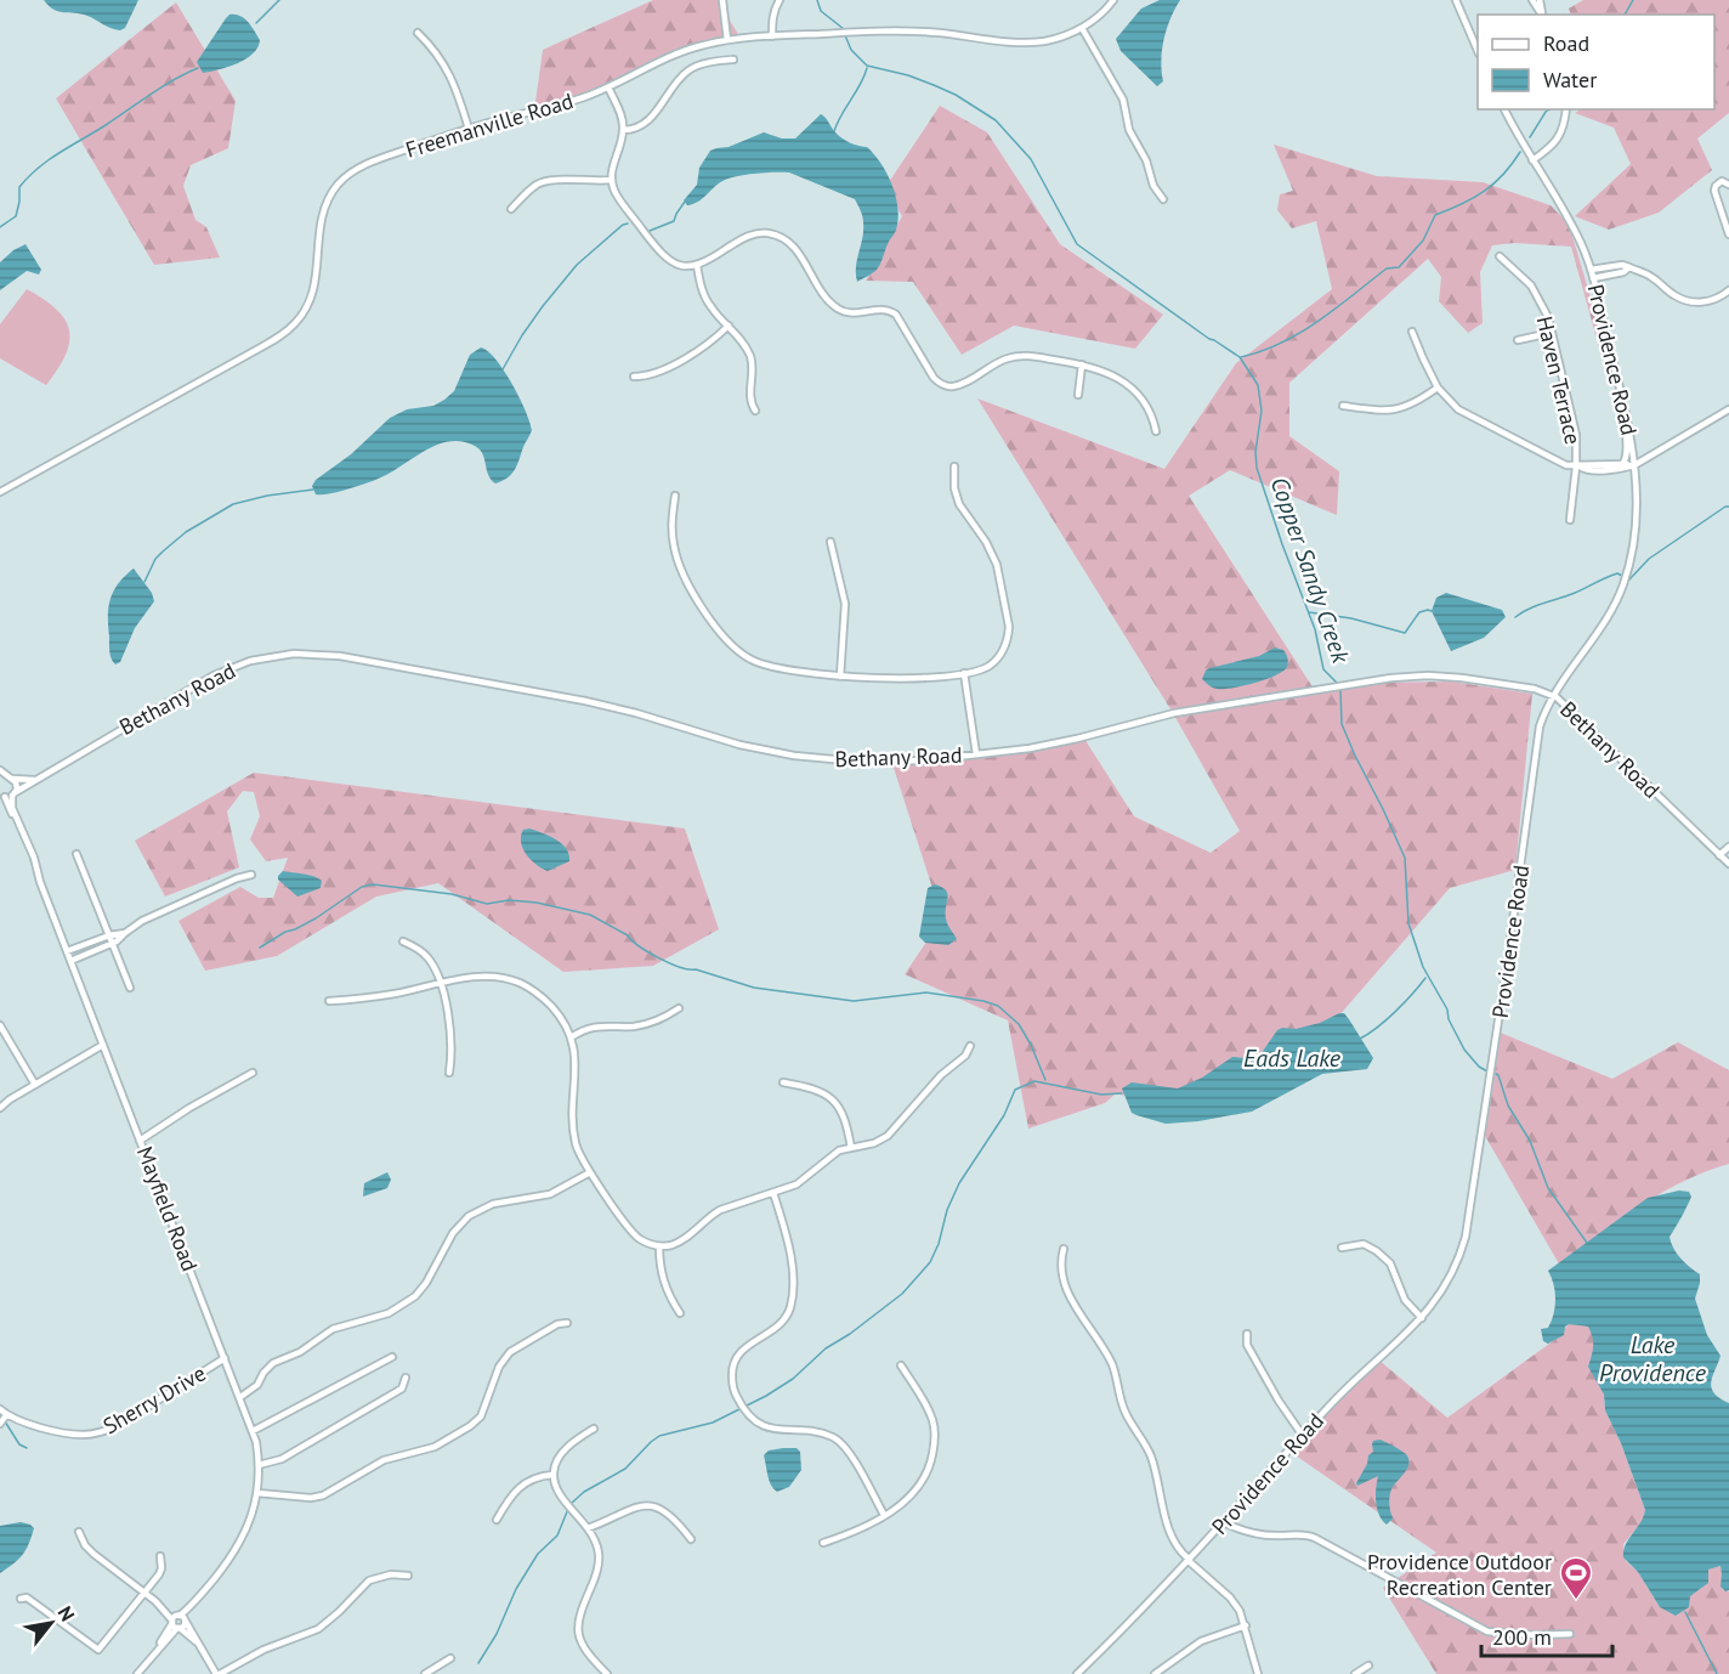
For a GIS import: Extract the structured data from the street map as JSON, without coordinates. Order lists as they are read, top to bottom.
{
  "streets": {
    "street": [
      "Freemanville Road",
      "Providence Road",
      "Haven Terrace",
      "Bethany Road",
      "Mayfield Road",
      "Sherry Drive"
    ]
  },
  "crossings": [
    ["Providence Road", "Bethany Road"],
    ["Bethany Road", "Mayfield Road"],
    ["Mayfield Road", "Sherry Drive"]
  ],
  "water": ["Copper Sandy Creek", "Eads Lake", "Lake Providence"],
  "places": {
    "sports": ["Providence Outdoor Recreation Center"]
  },
  "legend": ["Road", "Water"],
  "scale_bar": "200 m",
  "north": "top right"
}
